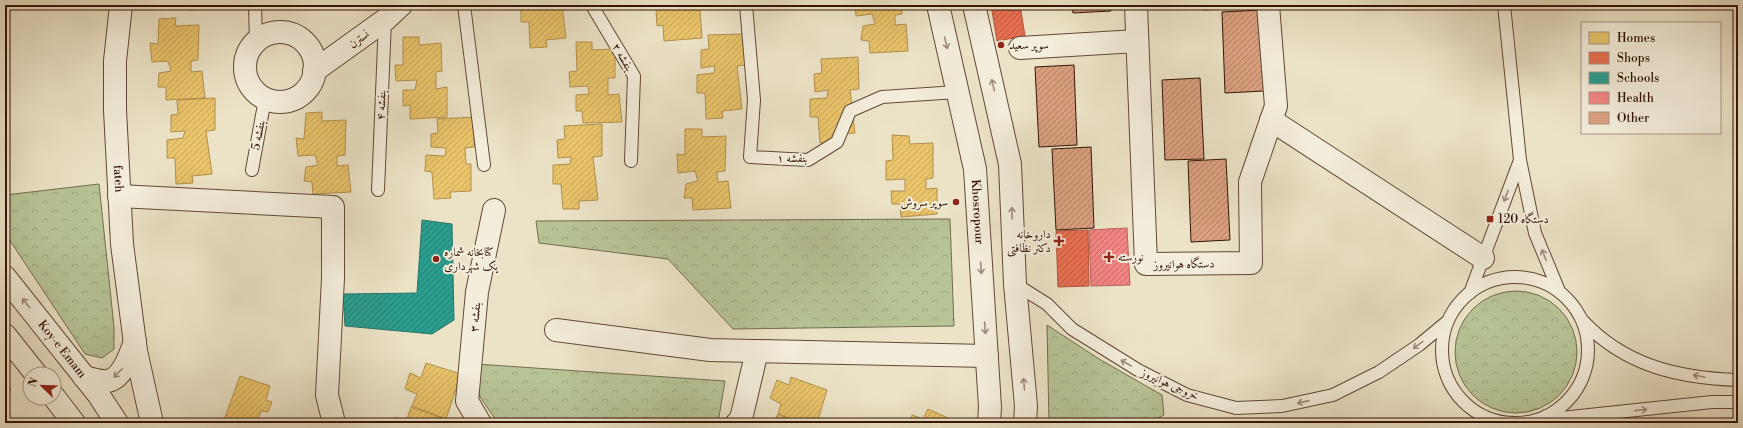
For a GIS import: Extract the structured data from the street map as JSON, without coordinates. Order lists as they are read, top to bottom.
{
  "streets": {
    "street": [
      "نسترن",
      "fateh",
      "Khosropour",
      "دستگاه هوانیروز",
      "بنفشه ۳",
      "Koy-e Emam"
    ],
    "lane": [
      "بنفشه ۲",
      "بنفشه ۴",
      "بنفشه 5",
      "بنفشه ۱",
      "خروجی هوانیروز"
    ]
  },
  "crossings": [
    ["نسترن", "بنفشه ۴"],
    ["نسترن", "بنفشه 5"],
    ["بنفشه ۱", "Khosropour"]
  ],
  "one_way": ["خروجی هوانیروز"],
  "places": {
    "other": ["سوپر سعید", "سوپر سروش", "کتابخانه شماره یک شهرداری"],
    "transit": ["120 دستگاه"],
    "health": ["داروخانه دکتر نظافتی", "نورسته"]
  },
  "legend": [
    "Homes",
    "Shops",
    "Schools",
    "Health",
    "Other"
  ],
  "north": "top left"
}
